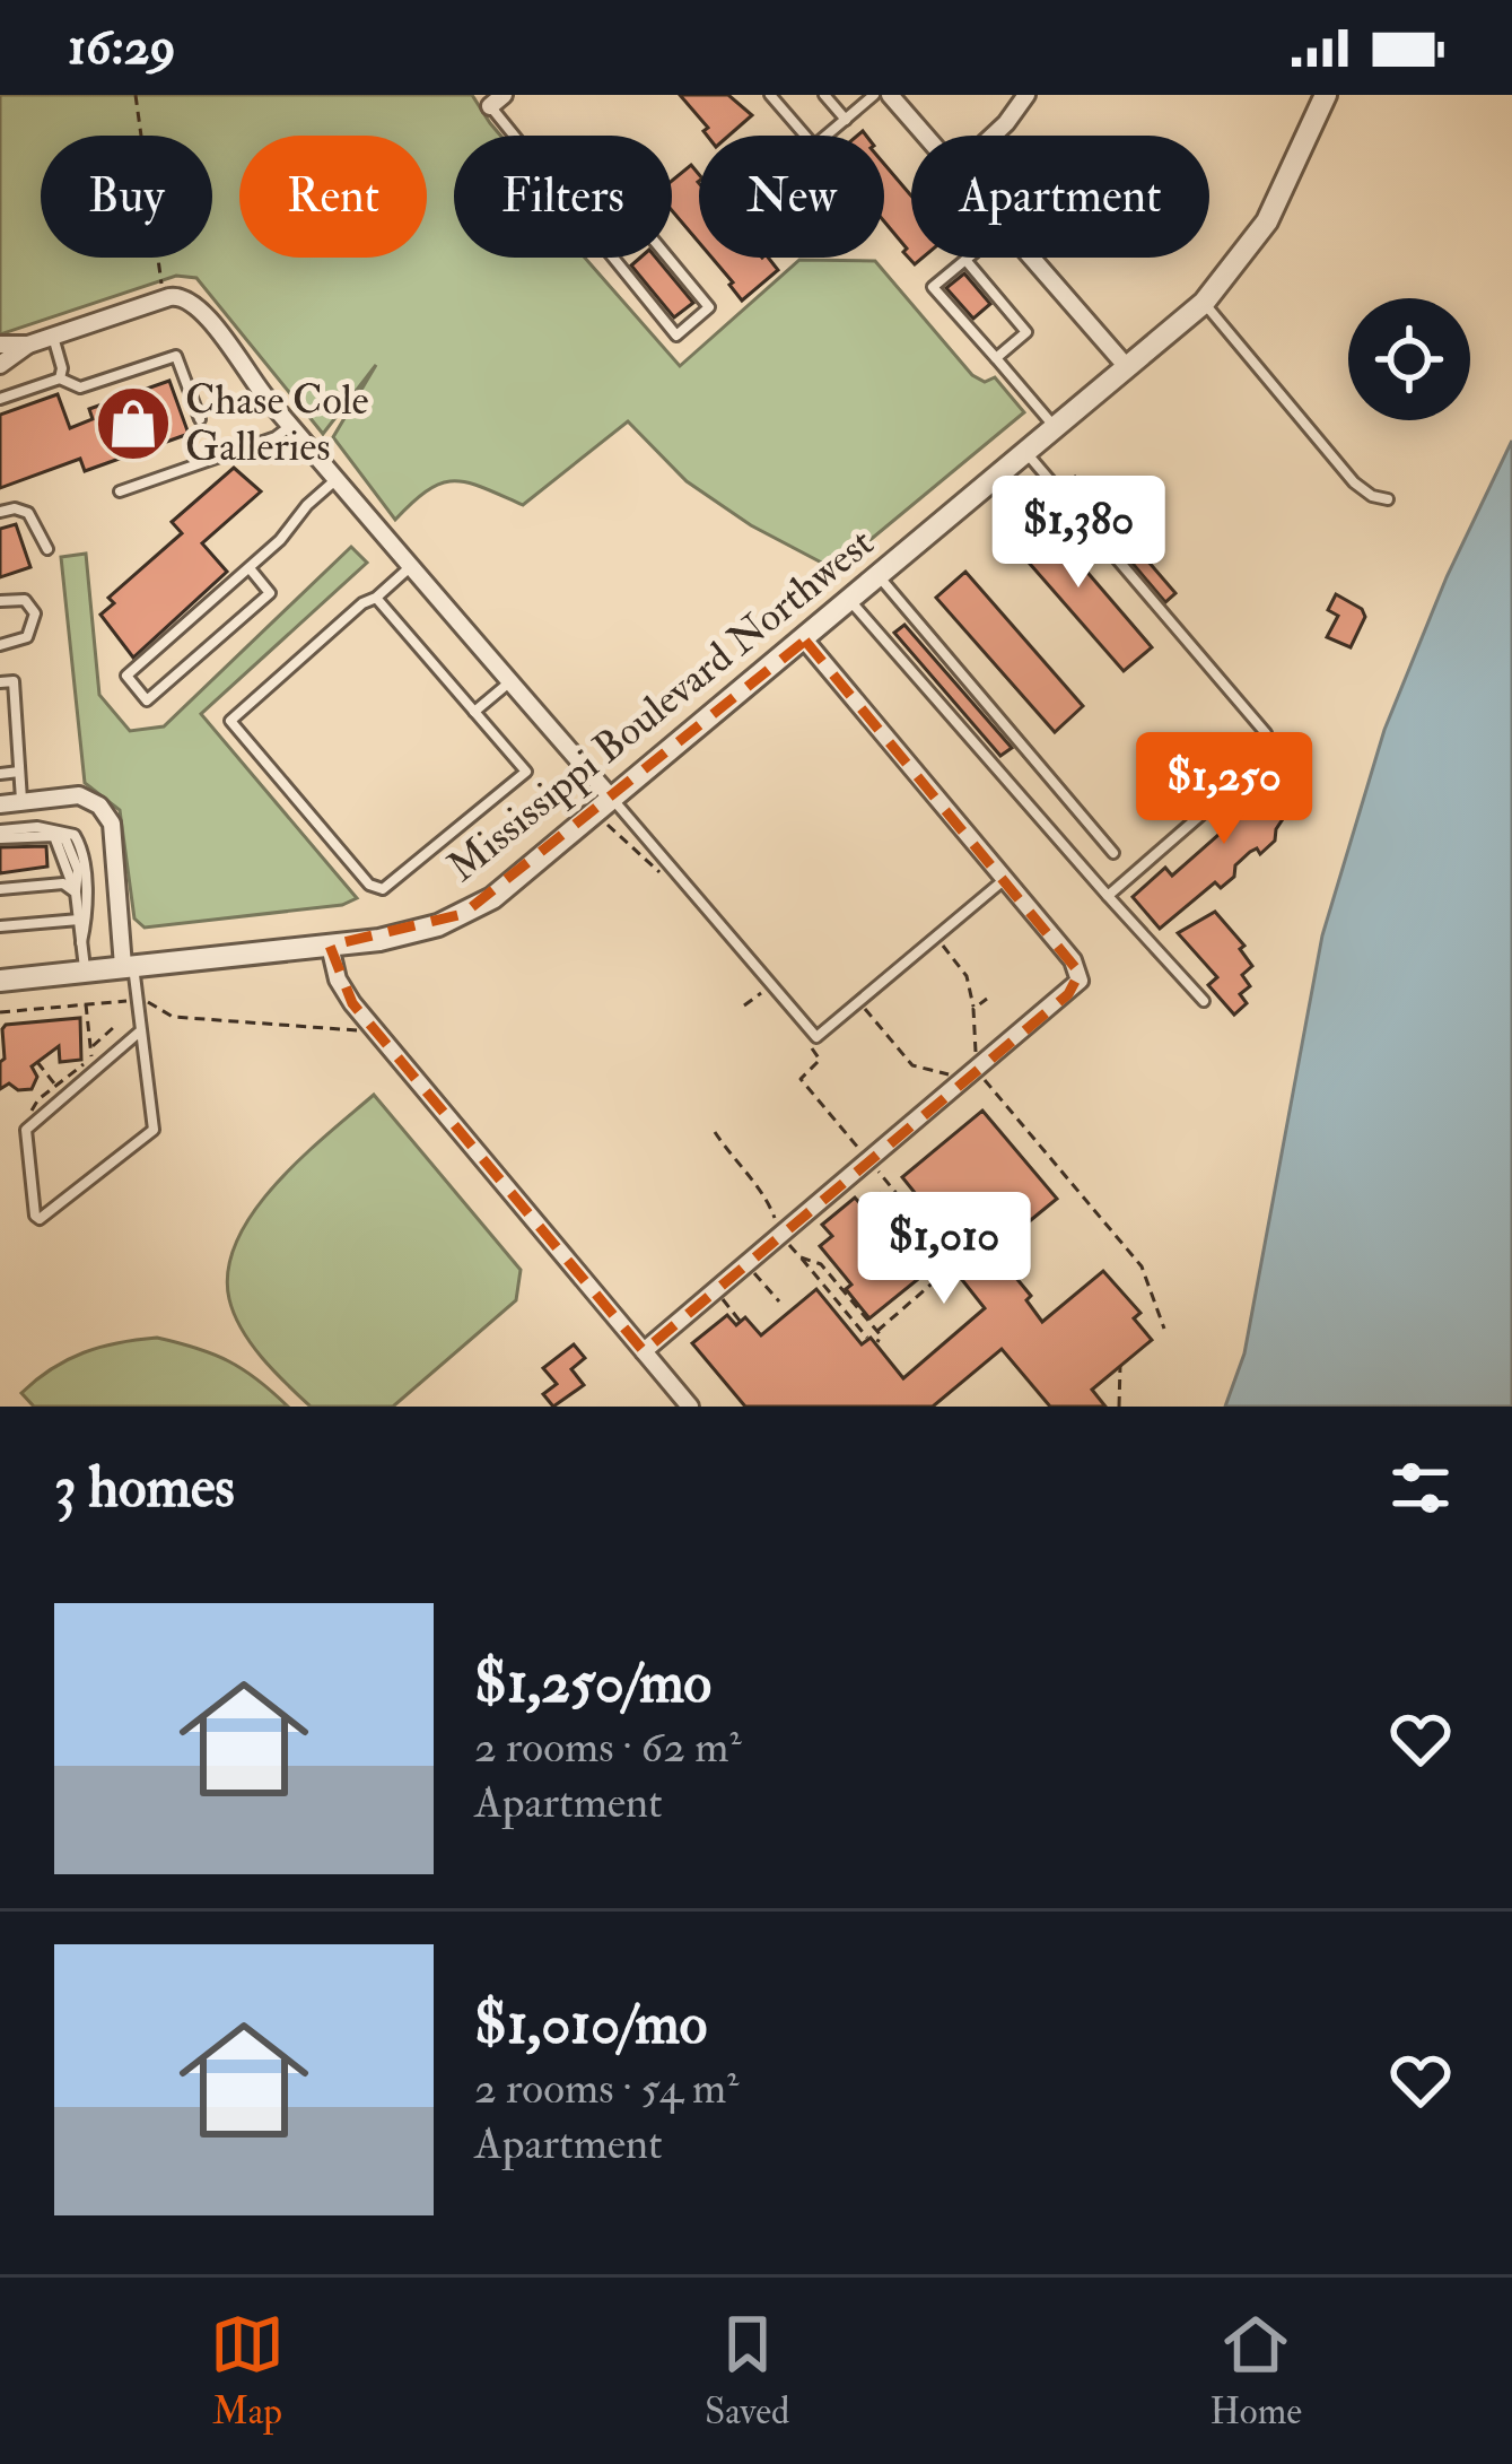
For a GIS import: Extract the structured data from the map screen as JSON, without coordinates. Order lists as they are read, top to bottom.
{
  "streets": {
    "street": ["Mississippi Boulevard Northwest"]
  },
  "places": {
    "shop": ["Chase Cole Galleries"]
  },
  "page": {
    "status": "16:29",
    "chip": [
      "Buy",
      "Rent",
      "Filters",
      "New",
      "Apartment"
    ],
    "price": ["$1,380", "$1,250", "$1,010"],
    "heading": "3 homes",
    "list": [
      {
        "name": "$1,250/mo",
        "note": "2 rooms · 62 m² · Apartment"
      },
      {
        "name": "$1,010/mo",
        "note": "2 rooms · 54 m² · Apartment"
      }
    ],
    "tabs": ["Map", "Saved", "Home"]
  }
}
